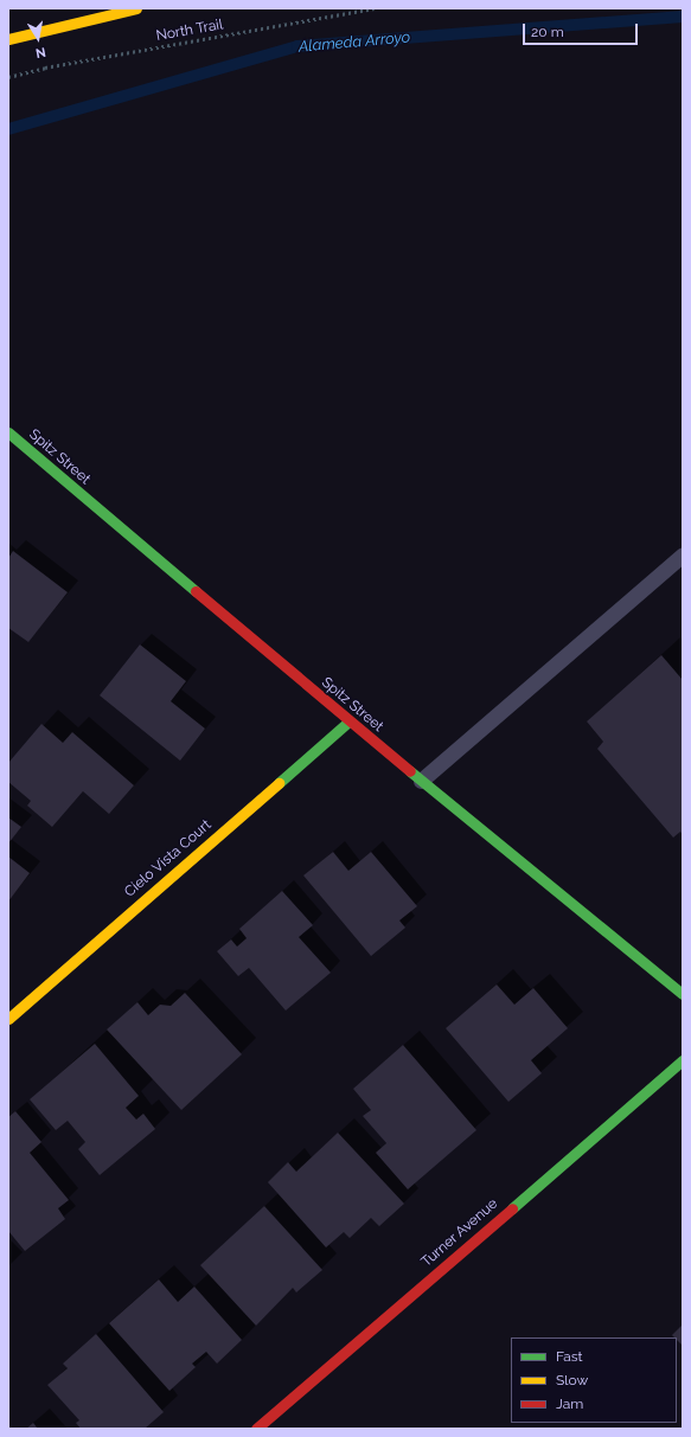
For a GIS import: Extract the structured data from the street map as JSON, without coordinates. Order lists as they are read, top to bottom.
{
  "streets": {
    "street": ["Spitz Street", "Cielo Vista Court", "Turner Avenue"],
    "path": ["North Trail"]
  },
  "crossings": [
    ["Spitz Street", "Cielo Vista Court"]
  ],
  "water": ["Alameda Arroyo"],
  "legend": ["Fast", "Slow", "Jam"],
  "scale_bar": "20 m",
  "north": "bottom"
}
